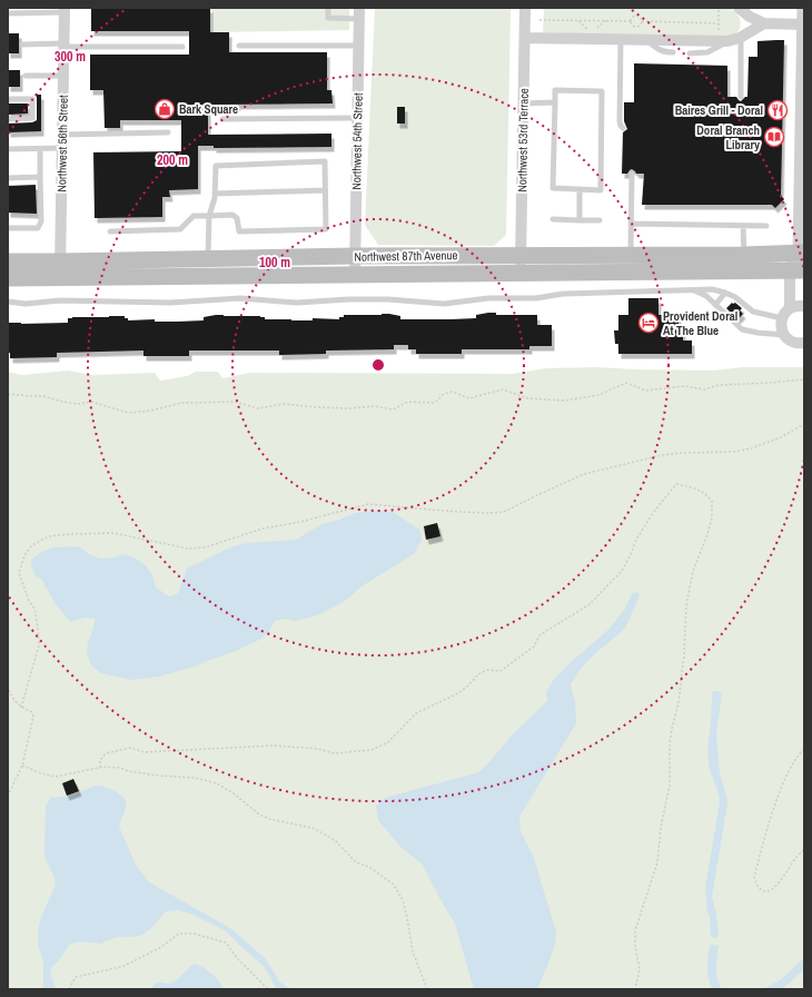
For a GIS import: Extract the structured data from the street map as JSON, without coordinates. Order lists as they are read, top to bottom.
{
  "streets": {
    "main road": ["Northwest 87th Avenue"],
    "street": ["Northwest 53rd Terrace", "Northwest 54th Street", "Northwest 56th Street"]
  },
  "crossings": [
    ["Northwest 53rd Terrace", "Northwest 87th Avenue"],
    ["Northwest 54th Street", "Northwest 87th Avenue"],
    ["Northwest 56th Street", "Northwest 87th Avenue"]
  ],
  "places": {
    "shop": ["Bark Square"],
    "restaurant": ["Baires Grill - Doral"],
    "library": ["Doral Branch Library"],
    "hotel": ["Provident Doral At The Blue"]
  },
  "rings": ["300 m", "200 m", "100 m"]
}
